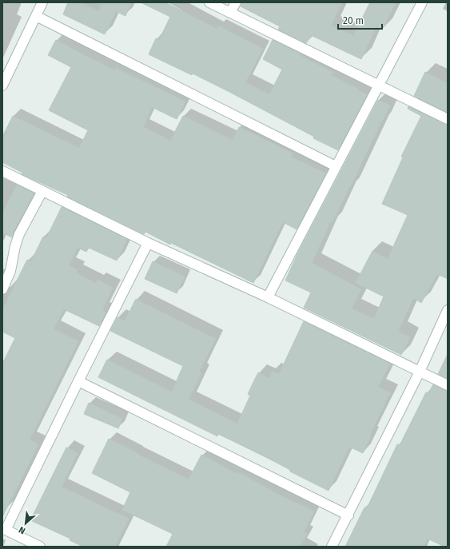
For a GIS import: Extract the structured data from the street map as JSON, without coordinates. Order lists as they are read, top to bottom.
{
  "scale_bar": "20 m",
  "north": "bottom left"
}
